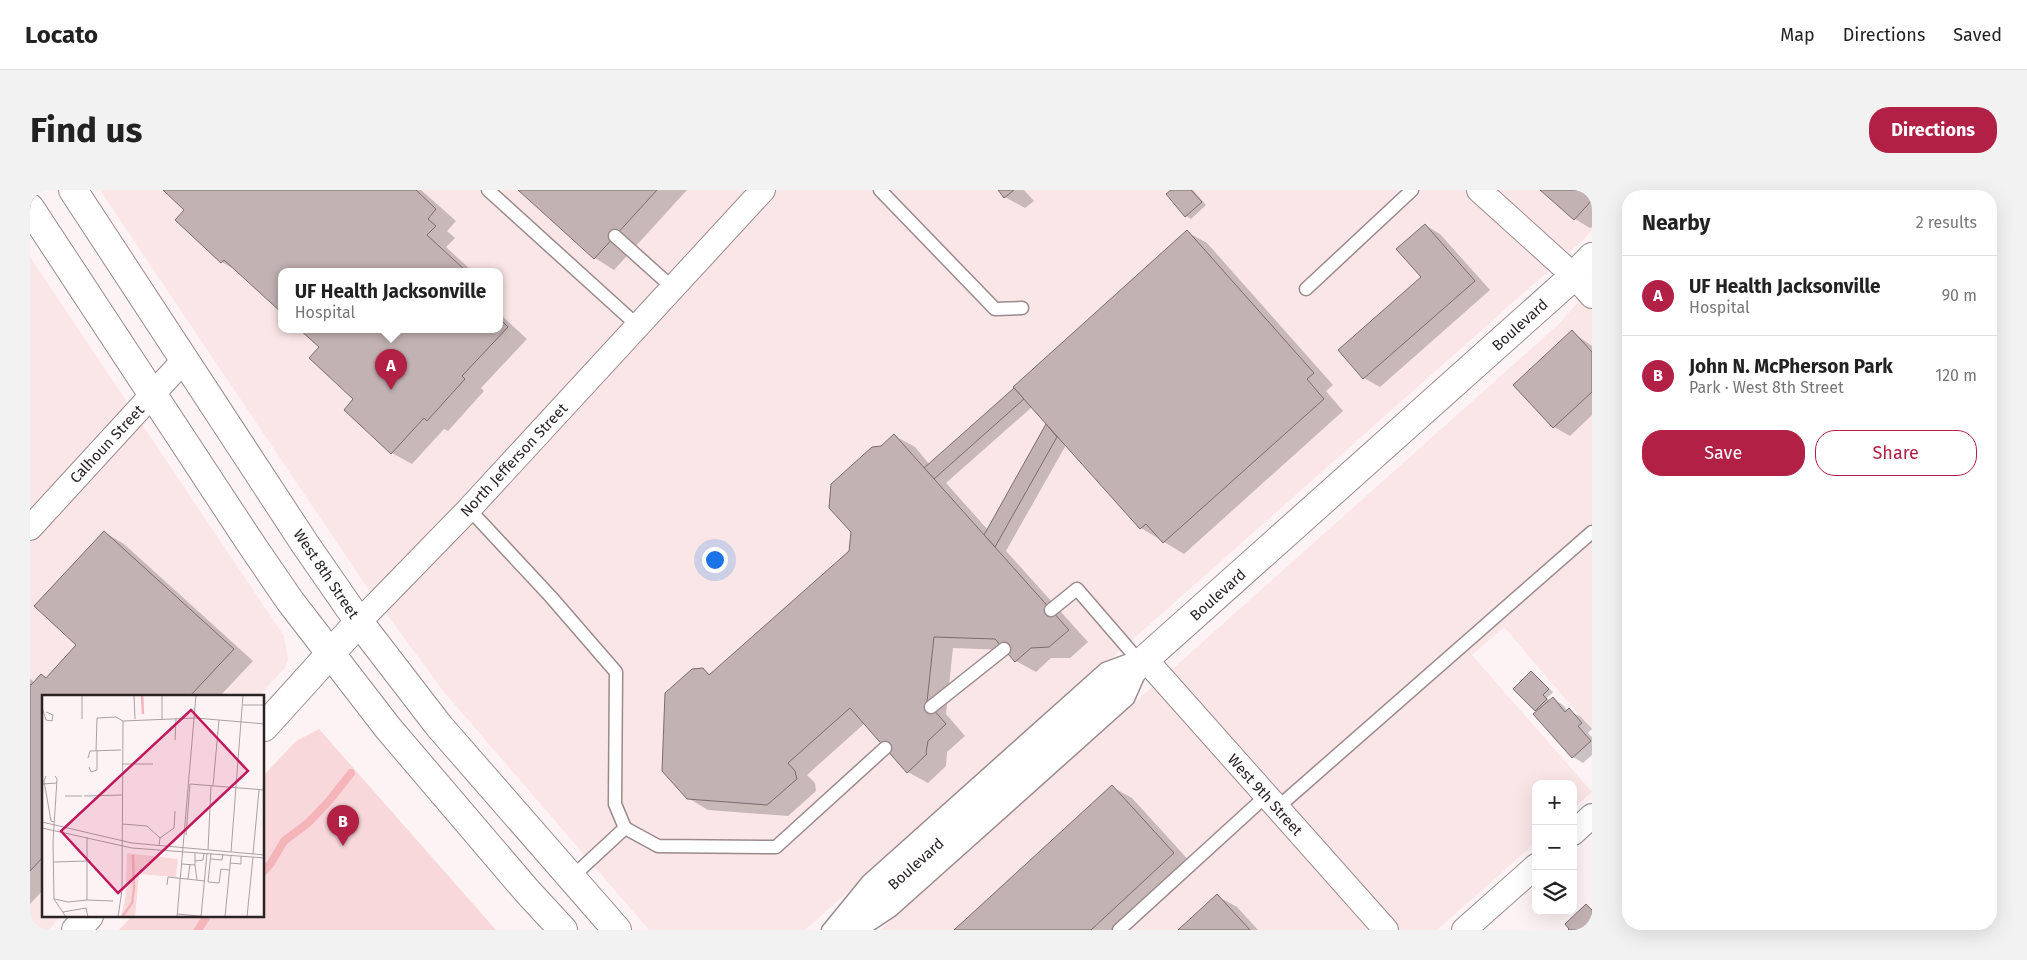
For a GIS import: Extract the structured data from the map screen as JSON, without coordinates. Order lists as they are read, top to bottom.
{
  "streets": {
    "street": [
      "Boulevard",
      "Calhoun Street",
      "North Jefferson Street",
      "West 8th Street",
      "West 9th Street"
    ]
  },
  "crossings": [
    ["Boulevard", "West 9th Street"],
    ["Calhoun Street", "West 8th Street"],
    ["North Jefferson Street", "West 8th Street"]
  ],
  "page": {
    "header": "Locato",
    "nav": ["Map", "Directions", "Saved"],
    "buttons": [
      "Directions",
      ["Save", "Share"]
    ],
    "title": "Find us",
    "heading": ["Nearby", "2 results"],
    "list": [
      {
        "mark": "A",
        "name": "UF Health Jacksonville",
        "note": "Hospital",
        "value": "90 m"
      },
      {
        "mark": "B",
        "name": "John N. McPherson Park",
        "note": "Park · West 8th Street",
        "value": "120 m"
      }
    ],
    "popup": ["UF Health Jacksonville", "Hospital"],
    "pins": ["A", "B"],
    "map_buttons": ["+", "−"]
  }
}
